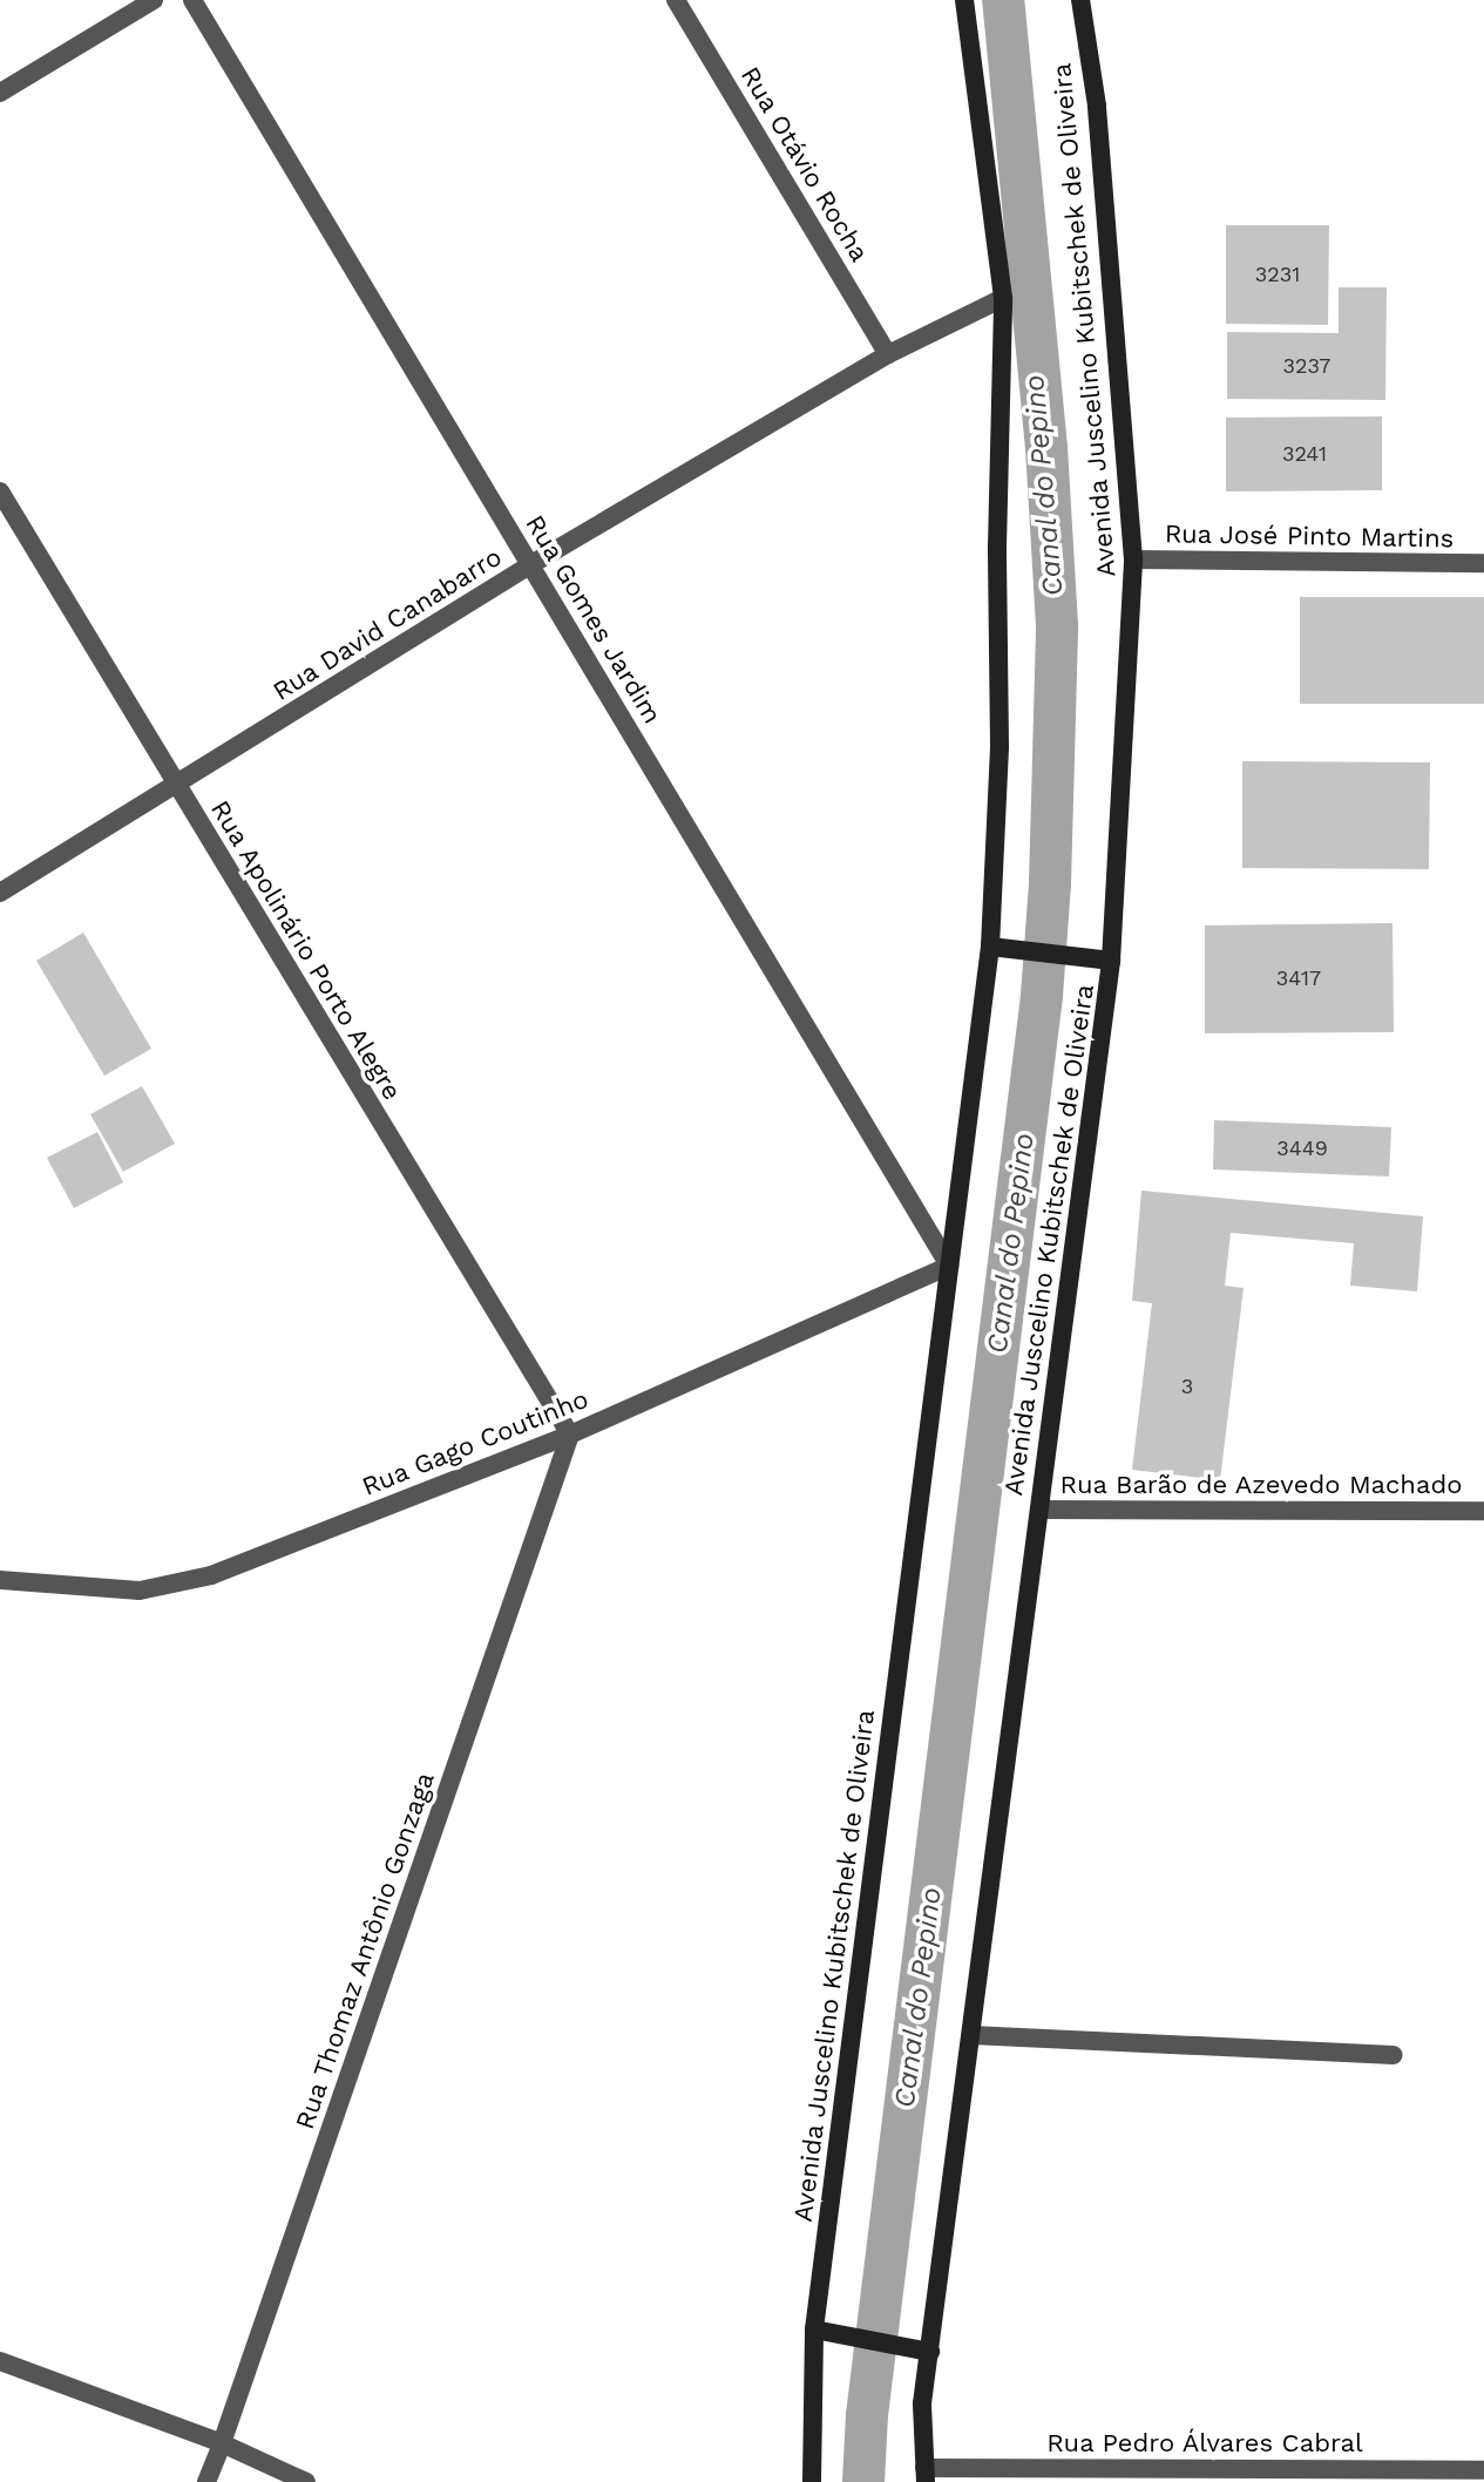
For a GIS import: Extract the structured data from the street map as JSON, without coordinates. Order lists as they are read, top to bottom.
{
  "streets": {
    "main road": ["Avenida Juscelino Kubitschek de Oliveira"],
    "street": [
      "Rua Otávio Rocha",
      "Rua José Pinto Martins",
      "Rua Gomes Jardim",
      "Rua David Canabarro",
      "Rua Apolinário Porto Alegre",
      "Rua Gago Coutinho",
      "Rua Barão de Azevedo Machado",
      "Rua Thomaz Antônio Gonzaga",
      "Rua Pedro Álvares Cabral"
    ]
  },
  "crossings": [
    ["Rua Otávio Rocha", "Rua David Canabarro"],
    ["Avenida Juscelino Kubitschek de Oliveira", "Rua José Pinto Martins"],
    ["Avenida Juscelino Kubitschek de Oliveira", "Rua Gomes Jardim"],
    ["Avenida Juscelino Kubitschek de Oliveira", "Rua David Canabarro"],
    ["Avenida Juscelino Kubitschek de Oliveira", "Rua Gago Coutinho"],
    ["Avenida Juscelino Kubitschek de Oliveira", "Rua Barão de Azevedo Machado"],
    ["Avenida Juscelino Kubitschek de Oliveira", "Rua Pedro Álvares Cabral"],
    ["Rua Gomes Jardim", "Rua David Canabarro"],
    ["Rua Gomes Jardim", "Rua Gago Coutinho"],
    ["Rua David Canabarro", "Rua Apolinário Porto Alegre"],
    ["Rua Apolinário Porto Alegre", "Rua Gago Coutinho"],
    ["Rua Apolinário Porto Alegre", "Rua Thomaz Antônio Gonzaga"],
    ["Rua Gago Coutinho", "Rua Thomaz Antônio Gonzaga"]
  ],
  "water": ["Canal do Pepino"],
  "house_numbers": [
    "3231",
    "3237",
    "3241",
    "3417",
    "3449",
    "3"
  ]
}
